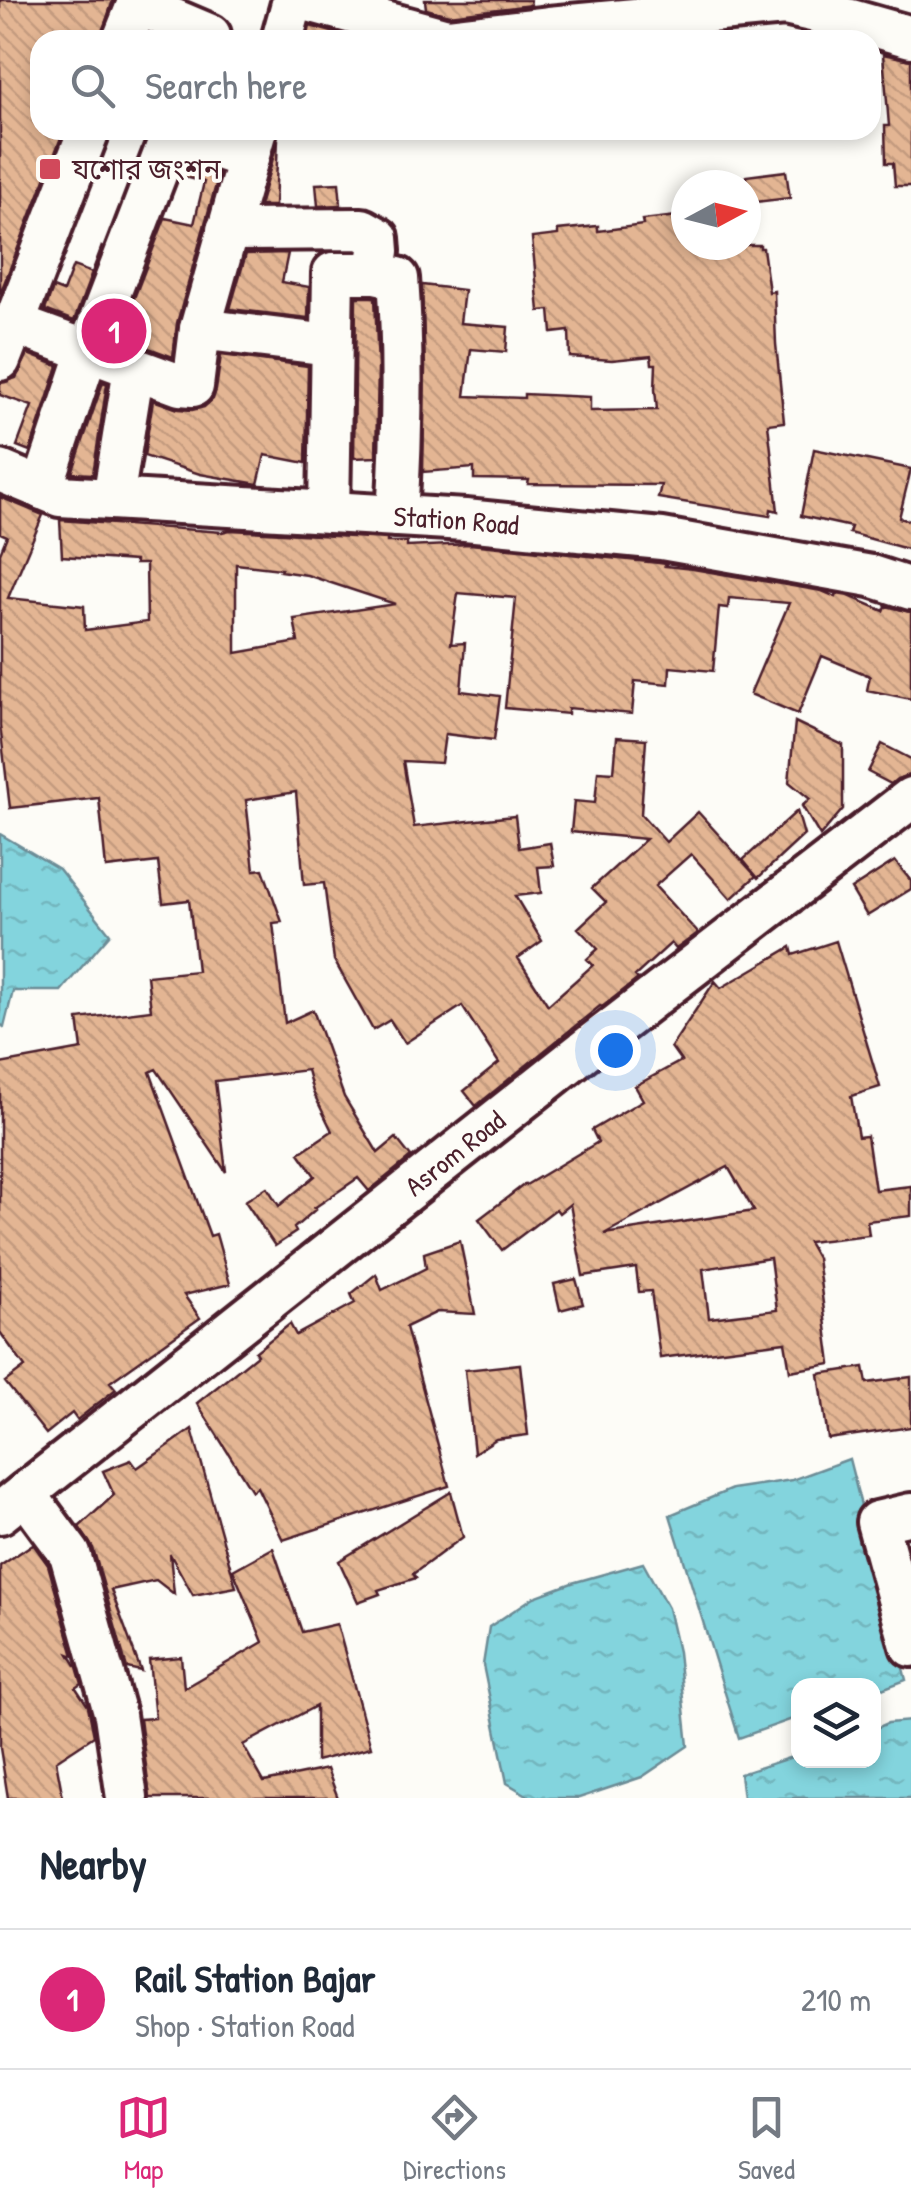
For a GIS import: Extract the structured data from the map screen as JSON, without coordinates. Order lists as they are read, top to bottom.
{
  "streets": {
    "street": ["Station Road", "Asrom Road"]
  },
  "places": {
    "transit": ["যশোর জংশন"]
  },
  "north": "right",
  "page": {
    "search": "Search here",
    "pins": "1",
    "heading": "Nearby",
    "list": [
      {
        "mark": "1",
        "name": "Rail Station Bajar",
        "note": "Shop · Station Road",
        "value": "210 m"
      }
    ],
    "nav": ["Map", "Directions", "Saved"]
  }
}
